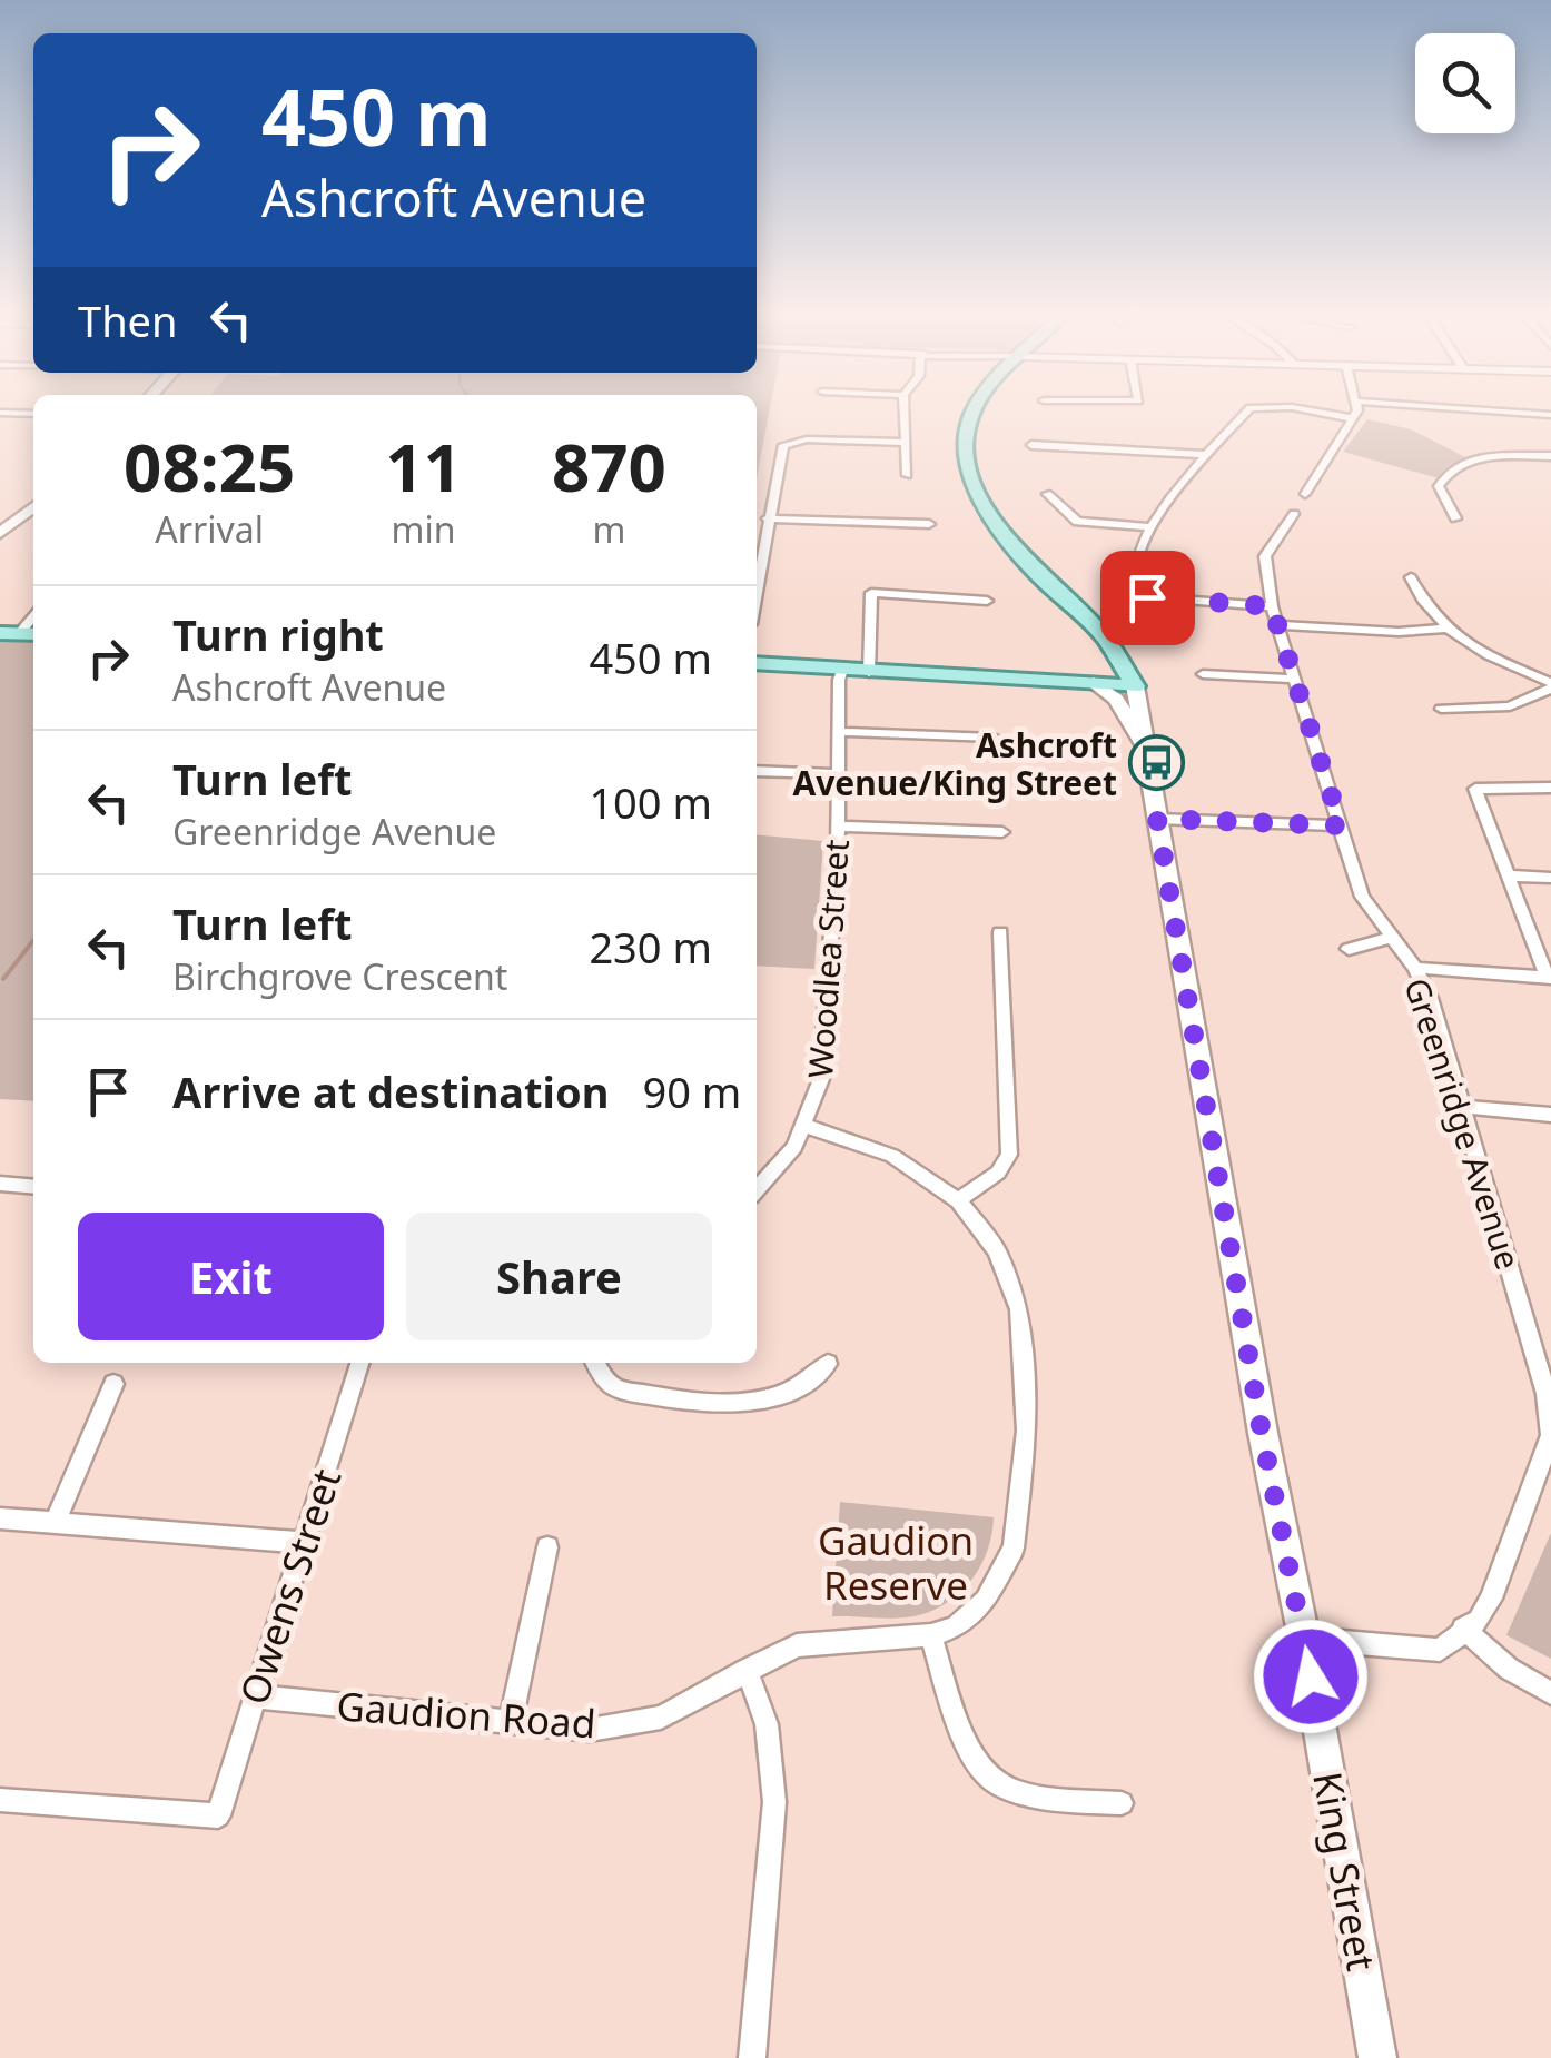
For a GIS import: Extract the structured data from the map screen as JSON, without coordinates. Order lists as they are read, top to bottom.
{
  "streets": {
    "main road": ["King Street"],
    "street": [
      "Woodlea Street",
      "Greenridge Avenue",
      "Owens Street",
      "Gaudion Road"
    ]
  },
  "crossings": [
    ["Woodlea Street", "Gaudion Road"],
    ["Greenridge Avenue", "King Street"],
    ["Owens Street", "Gaudion Road"]
  ],
  "parks": ["Gaudion Reserve"],
  "places": {
    "bus stop": ["Ashcroft Avenue/King Street"]
  },
  "page": {
    "turn": ["450 m", "Ashcroft Avenue"],
    "then": "Then",
    "eta": [
      "08:25",
      "Arrival",
      "11",
      "min",
      "870",
      "m"
    ],
    "list": [
      {
        "name": "Turn right",
        "note": "Ashcroft Avenue",
        "value": "450 m"
      },
      {
        "name": "Turn left",
        "note": "Greenridge Avenue",
        "value": "100 m"
      },
      {
        "name": "Turn left",
        "note": "Birchgrove Crescent",
        "value": "230 m"
      },
      {
        "name": "Arrive at destination",
        "value": "90 m"
      }
    ],
    "buttons": ["Exit", "Share"]
  }
}
